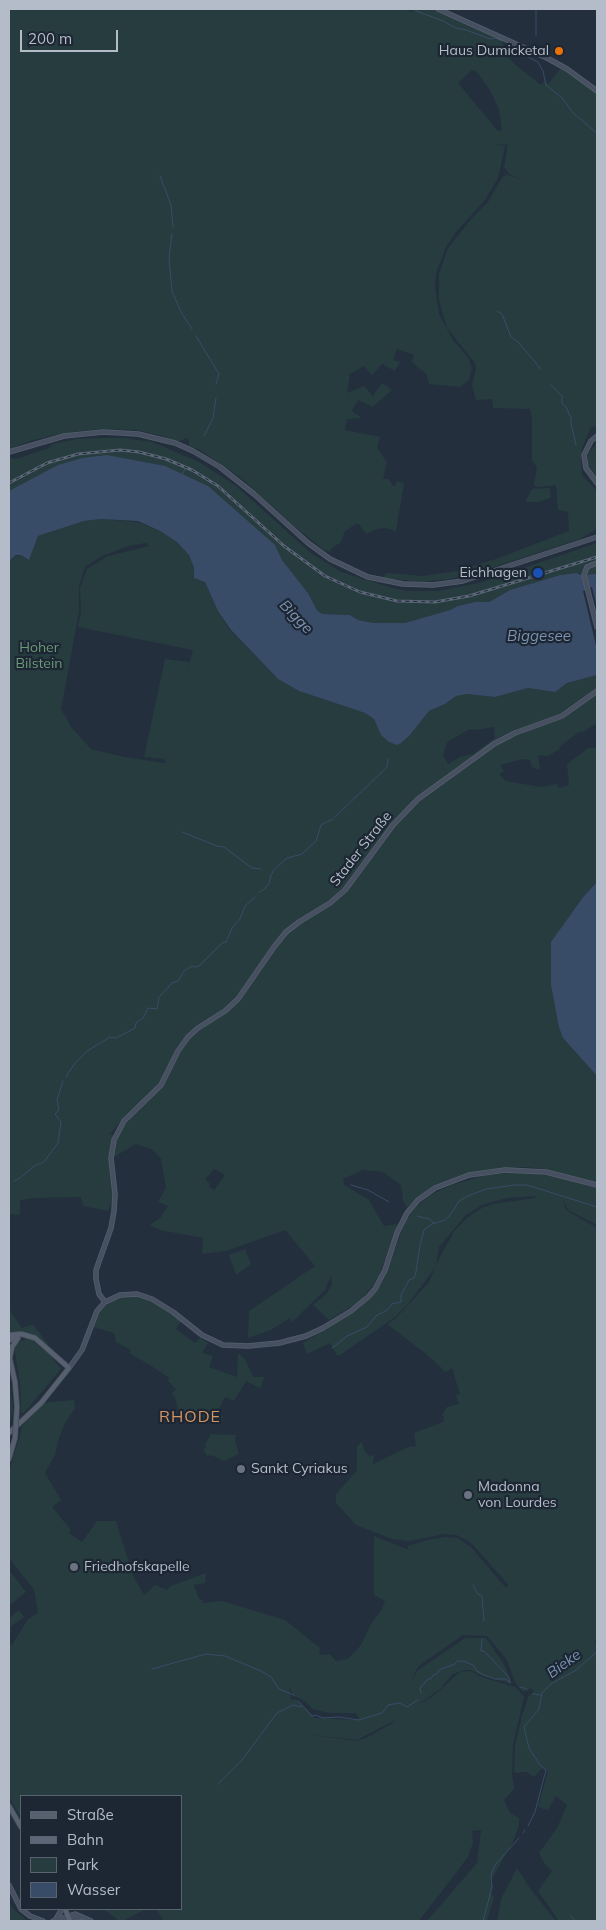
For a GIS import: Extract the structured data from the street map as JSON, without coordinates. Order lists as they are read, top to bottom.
{
  "streets": {
    "main road": ["Stader Straße"]
  },
  "districts": ["RHODE"],
  "water": ["Bigge", "Biggesee", "Bieke"],
  "parks": ["Hoher Bilstein"],
  "places": [
    "Haus Dumicketal",
    "Eichhagen",
    "Sankt Cyriakus",
    "Madonna von Lourdes",
    "Friedhofskapelle"
  ],
  "legend": [
    "Straße",
    "Bahn",
    "Park",
    "Wasser"
  ],
  "scale_bar": "200 m"
}
